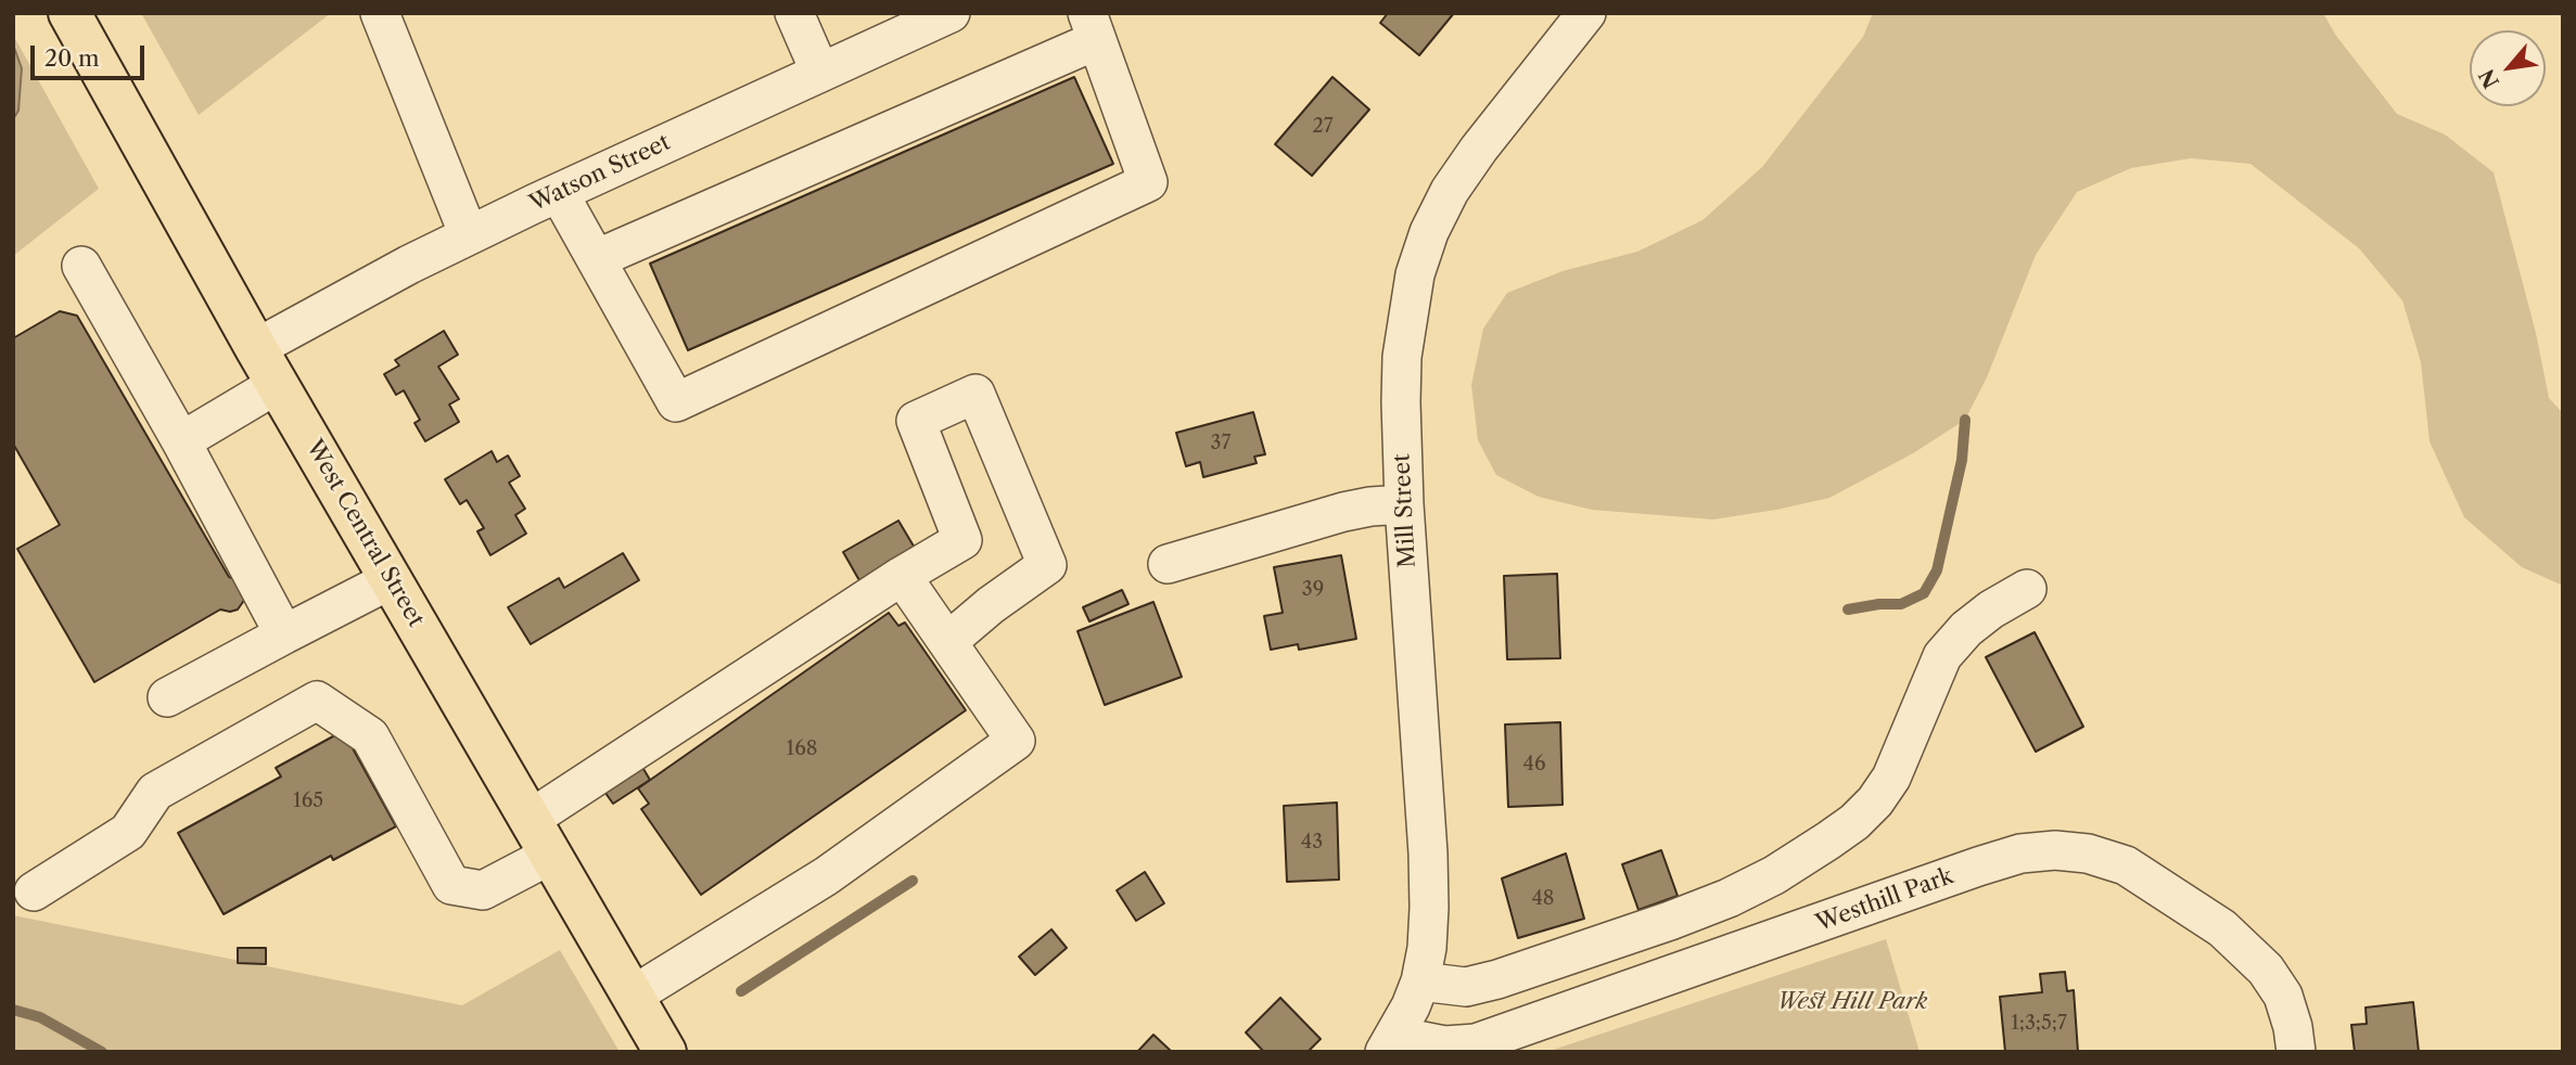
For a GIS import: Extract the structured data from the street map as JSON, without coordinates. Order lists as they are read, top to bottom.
{
  "streets": {
    "main road": ["West Central Street"],
    "street": ["Watson Street", "Mill Street", "Westhill Park"]
  },
  "crossings": [
    ["Watson Street", "West Central Street"],
    ["Mill Street", "Westhill Park"]
  ],
  "parks": ["West Hill Park"],
  "house_numbers": [
    "27",
    "37",
    "39",
    "168",
    "46",
    "165",
    "43",
    "48",
    "1;3;5;7"
  ],
  "scale_bar": "20 m",
  "north": "bottom left"
}
